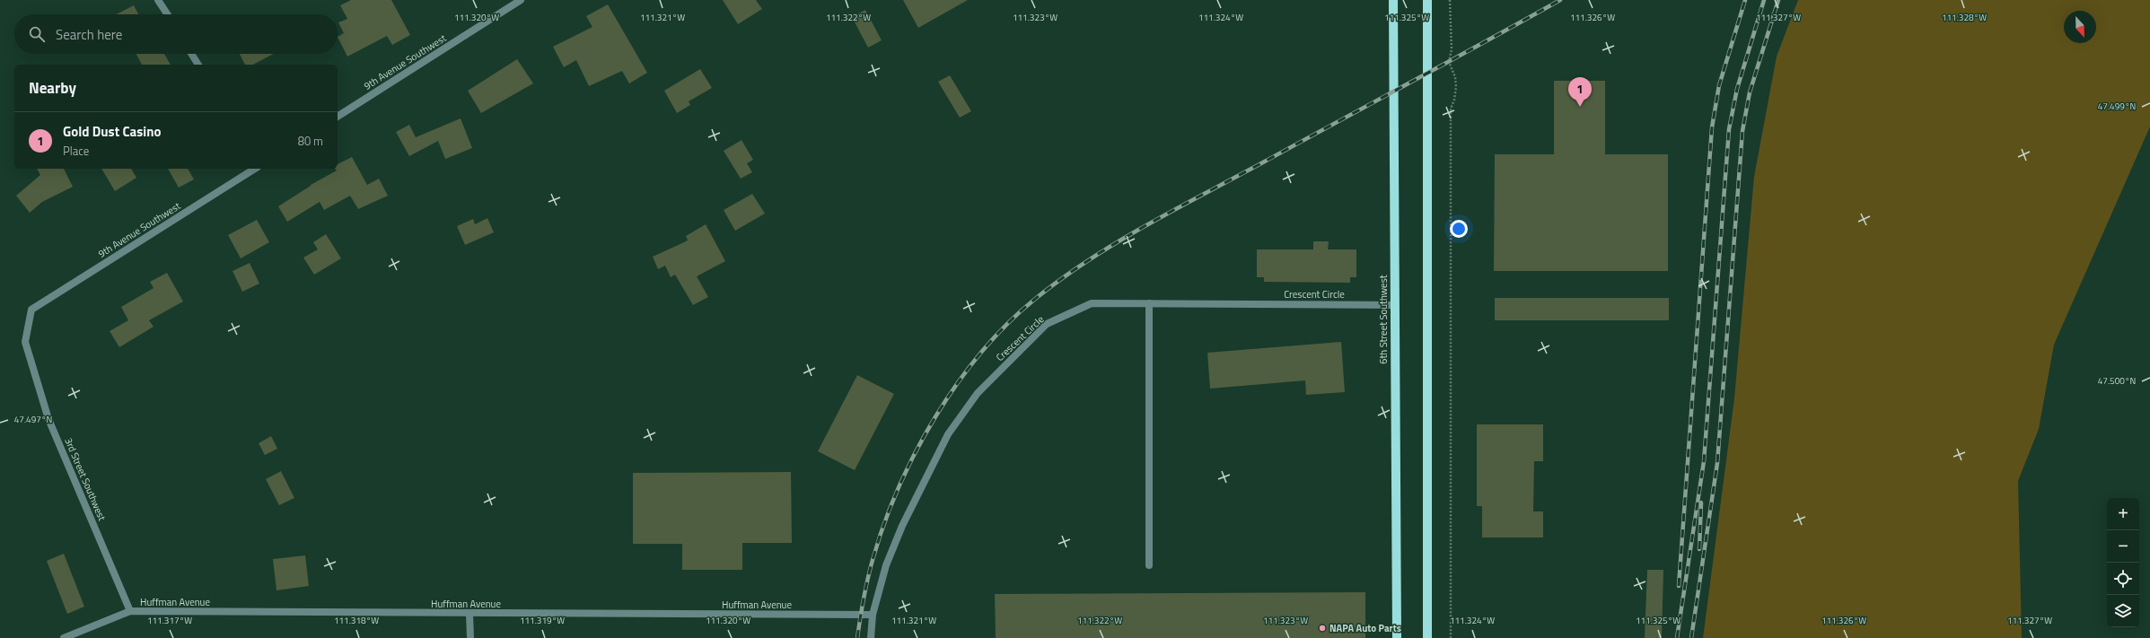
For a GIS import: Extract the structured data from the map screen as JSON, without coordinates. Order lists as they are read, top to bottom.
{
  "streets": {
    "main road": ["6th Street Southwest"],
    "street": [
      "9th Avenue Southwest",
      "Crescent Circle",
      "3rd Street Southwest",
      "Huffman Avenue"
    ]
  },
  "crossings": [
    ["9th Avenue Southwest", "3rd Street Southwest"],
    ["Crescent Circle", "6th Street Southwest"],
    ["Crescent Circle", "Huffman Avenue"],
    ["3rd Street Southwest", "Huffman Avenue"]
  ],
  "places": ["NAPA Auto Parts"],
  "north": "bottom",
  "page": {
    "search": "Search here",
    "heading": "Nearby",
    "pins": "1",
    "list": [
      {
        "mark": "1",
        "name": "Gold Dust Casino",
        "note": "Place",
        "value": "80 m"
      }
    ],
    "map_buttons": ["+", "−"]
  },
  "coordinates": [
    "111.328°W",
    "111.322°W",
    "111.327°W",
    "111.320°W",
    "111.321°W",
    "111.323°W",
    "111.324°W",
    "111.325°W",
    "111.326°W",
    "47.499°N",
    "47.500°N",
    "47.497°N",
    "111.317°W",
    "111.318°W",
    "111.319°W"
  ]
}
